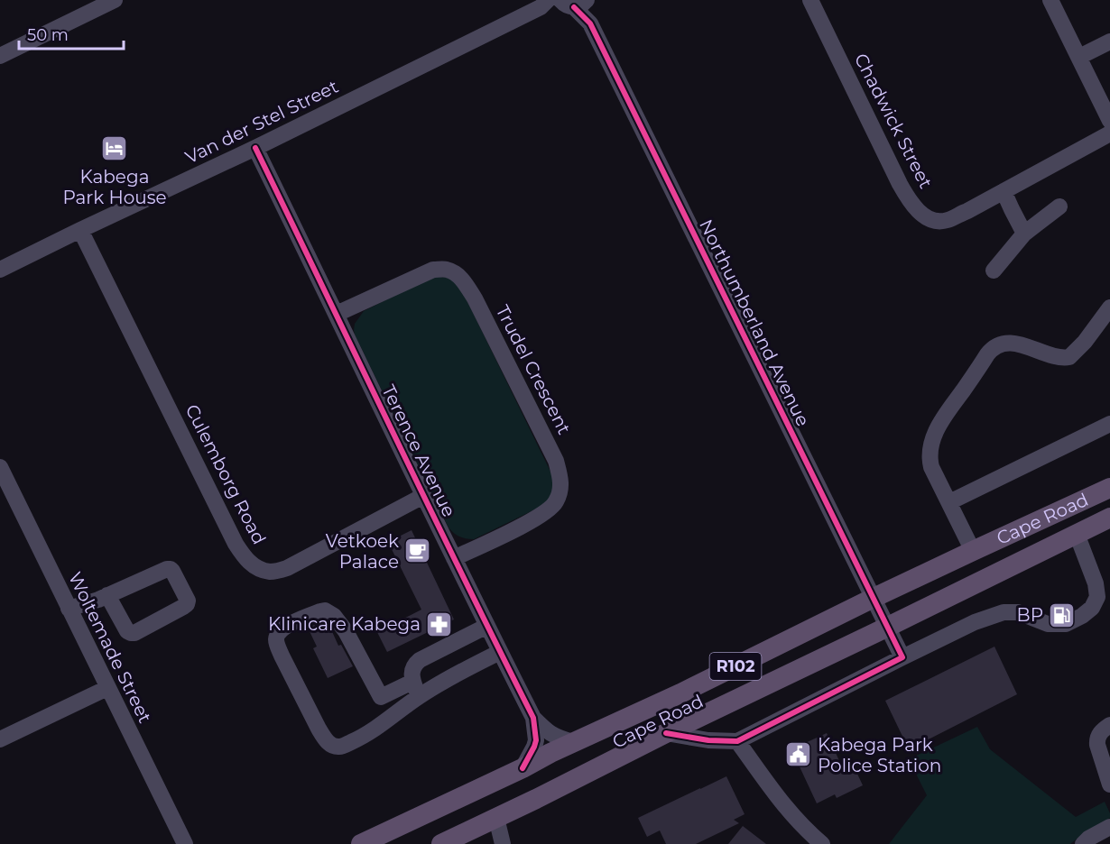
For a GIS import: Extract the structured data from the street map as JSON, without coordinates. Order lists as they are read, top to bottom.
{
  "streets": {
    "main road": ["Cape Road", "R102"],
    "street": [
      "Chadwick Street",
      "Van der Stel Street",
      "Northumberland Avenue",
      "Trudel Crescent",
      "Terence Avenue",
      "Culemborg Road",
      "Woltemade Street"
    ]
  },
  "crossings": [
    ["Van der Stel Street", "Northumberland Avenue"],
    ["Van der Stel Street", "Terence Avenue"],
    ["Van der Stel Street", "Culemborg Road"],
    ["Northumberland Avenue", "Cape Road"],
    ["Trudel Crescent", "Terence Avenue"],
    ["Terence Avenue", "Culemborg Road"],
    ["Terence Avenue", "Cape Road"]
  ],
  "places": {
    "hotel": ["Kabega Park House"],
    "cafe": ["Vetkoek Palace"],
    "fuel station": ["BP"],
    "pharmacy": ["Klinicare Kabega"],
    "public building": ["Kabega Park Police Station"]
  },
  "scale_bar": "50 m"
}
